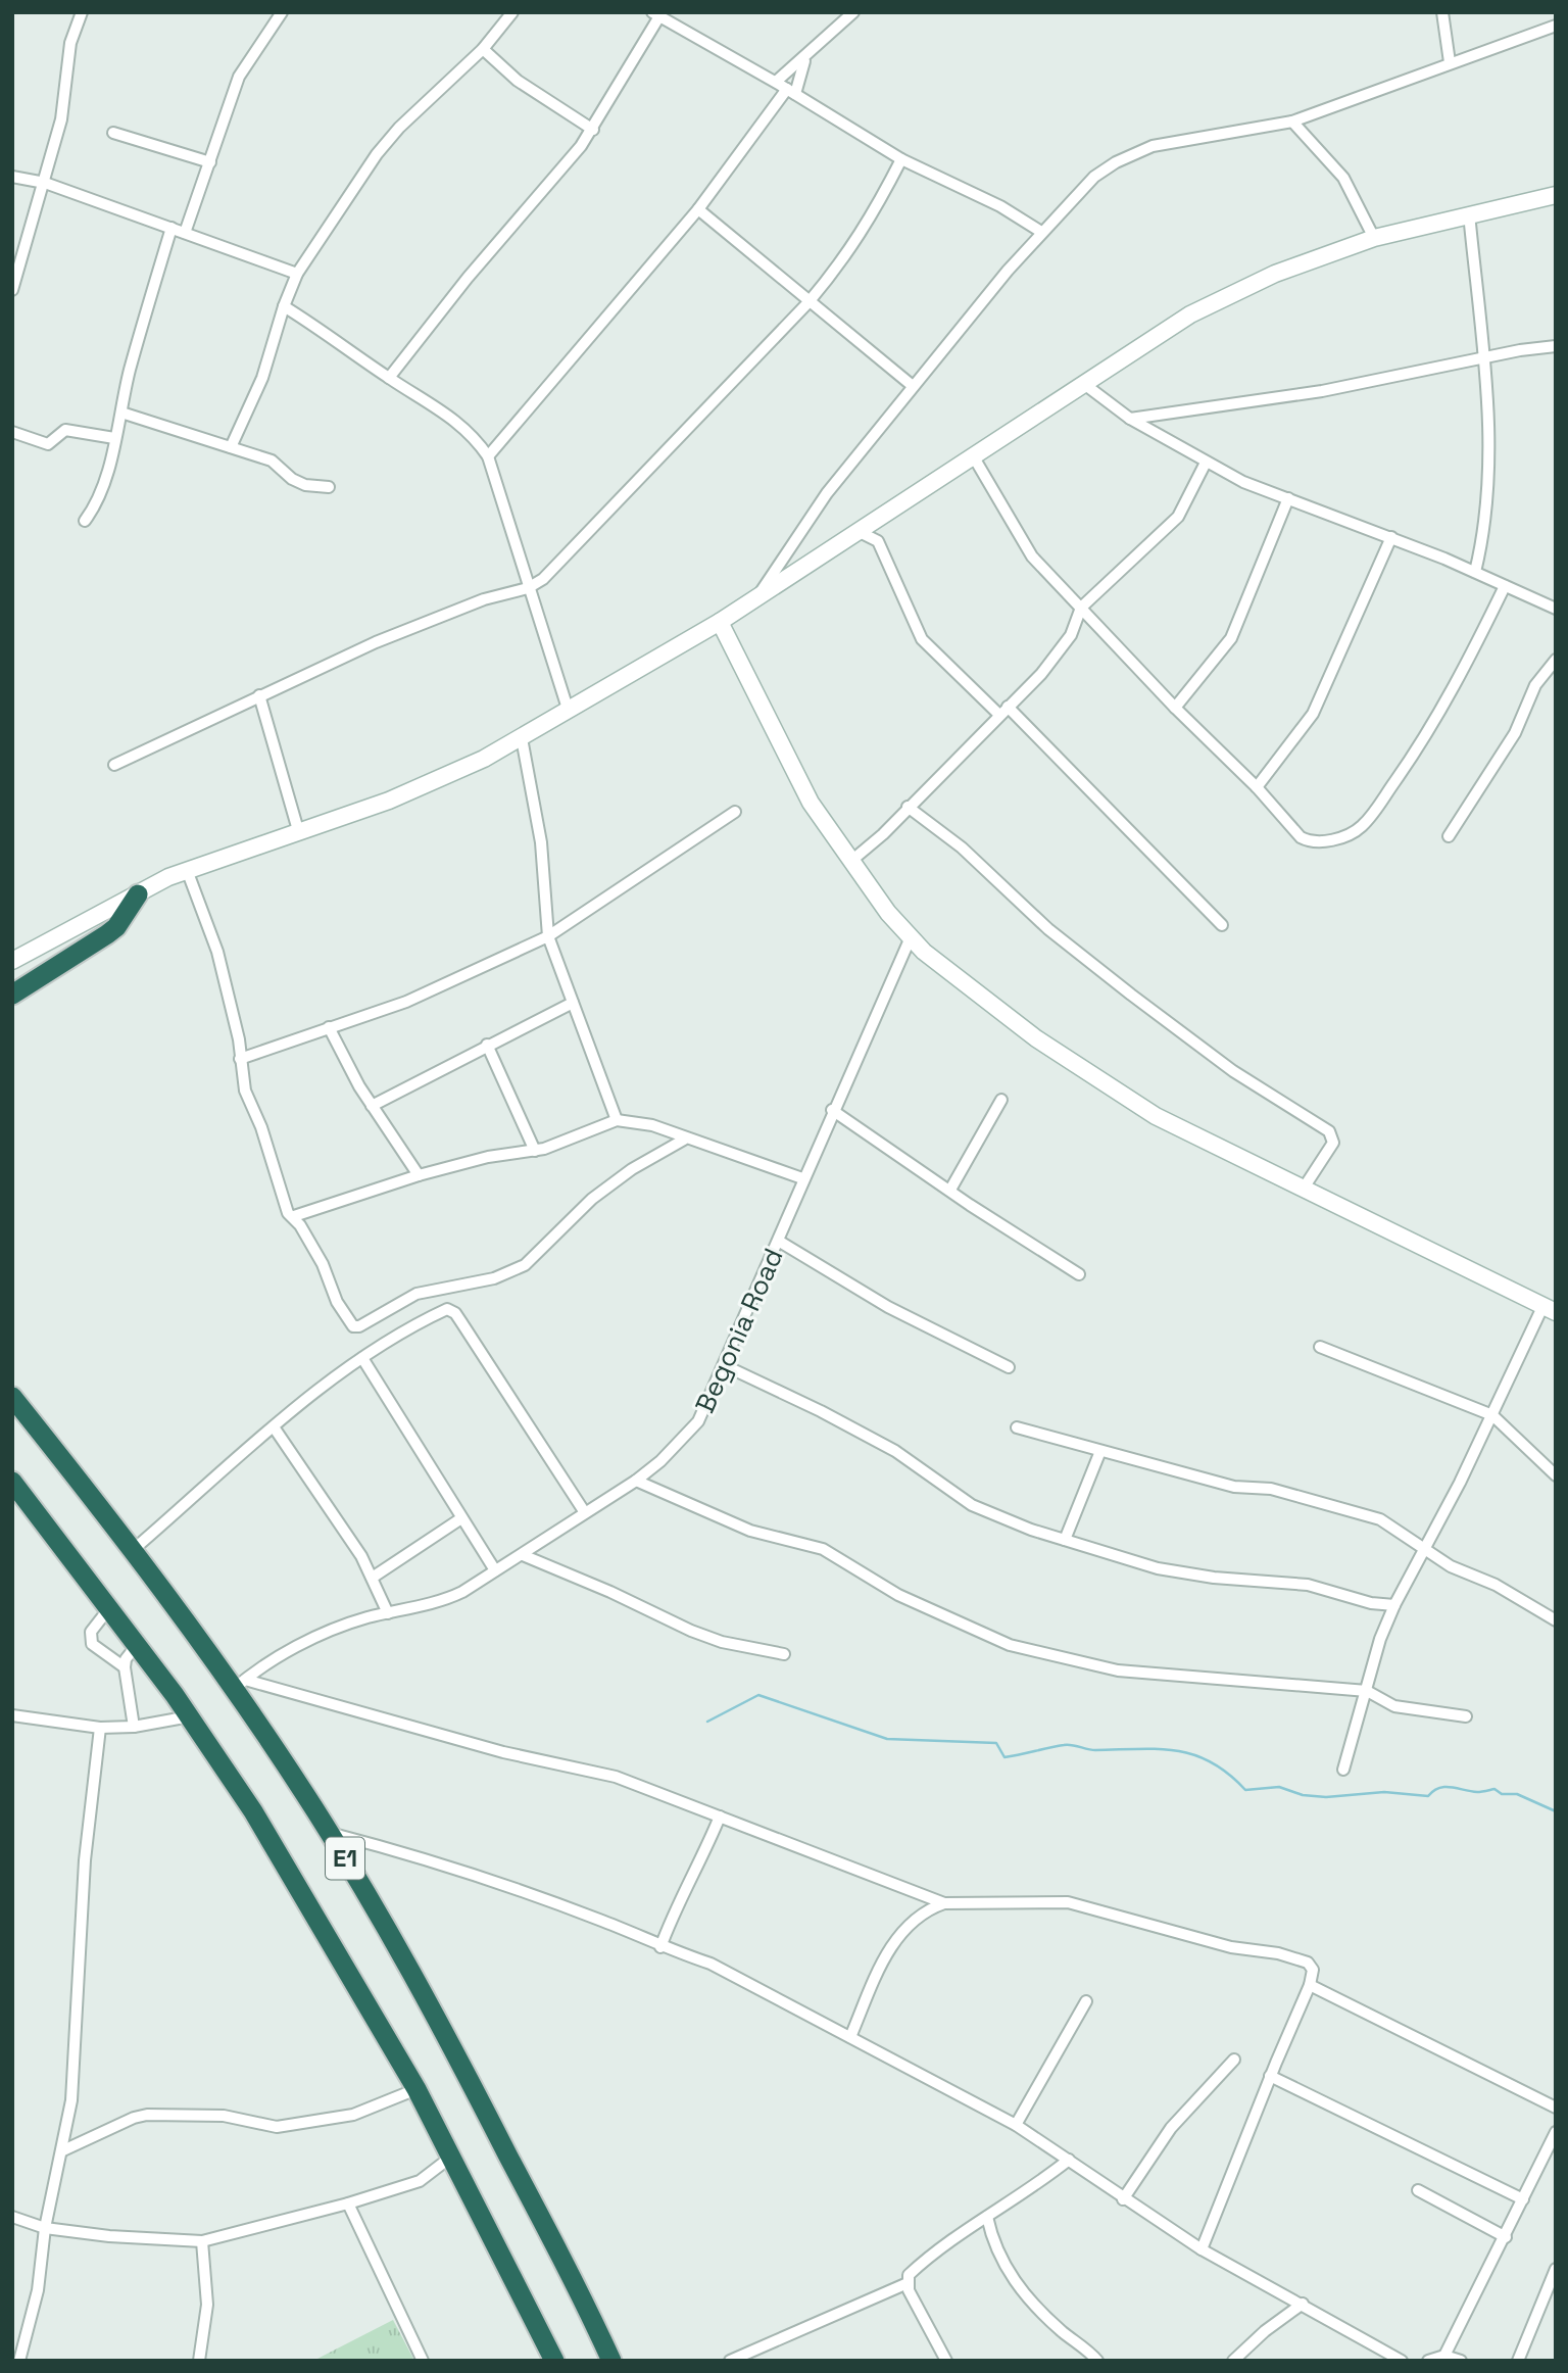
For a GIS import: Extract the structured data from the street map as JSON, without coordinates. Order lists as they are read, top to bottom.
{
  "streets": {
    "highway": ["E1"],
    "street": ["Begonia Road"]
  },
  "crossings": [
    ["Begonia Road", "E1"]
  ]
}
